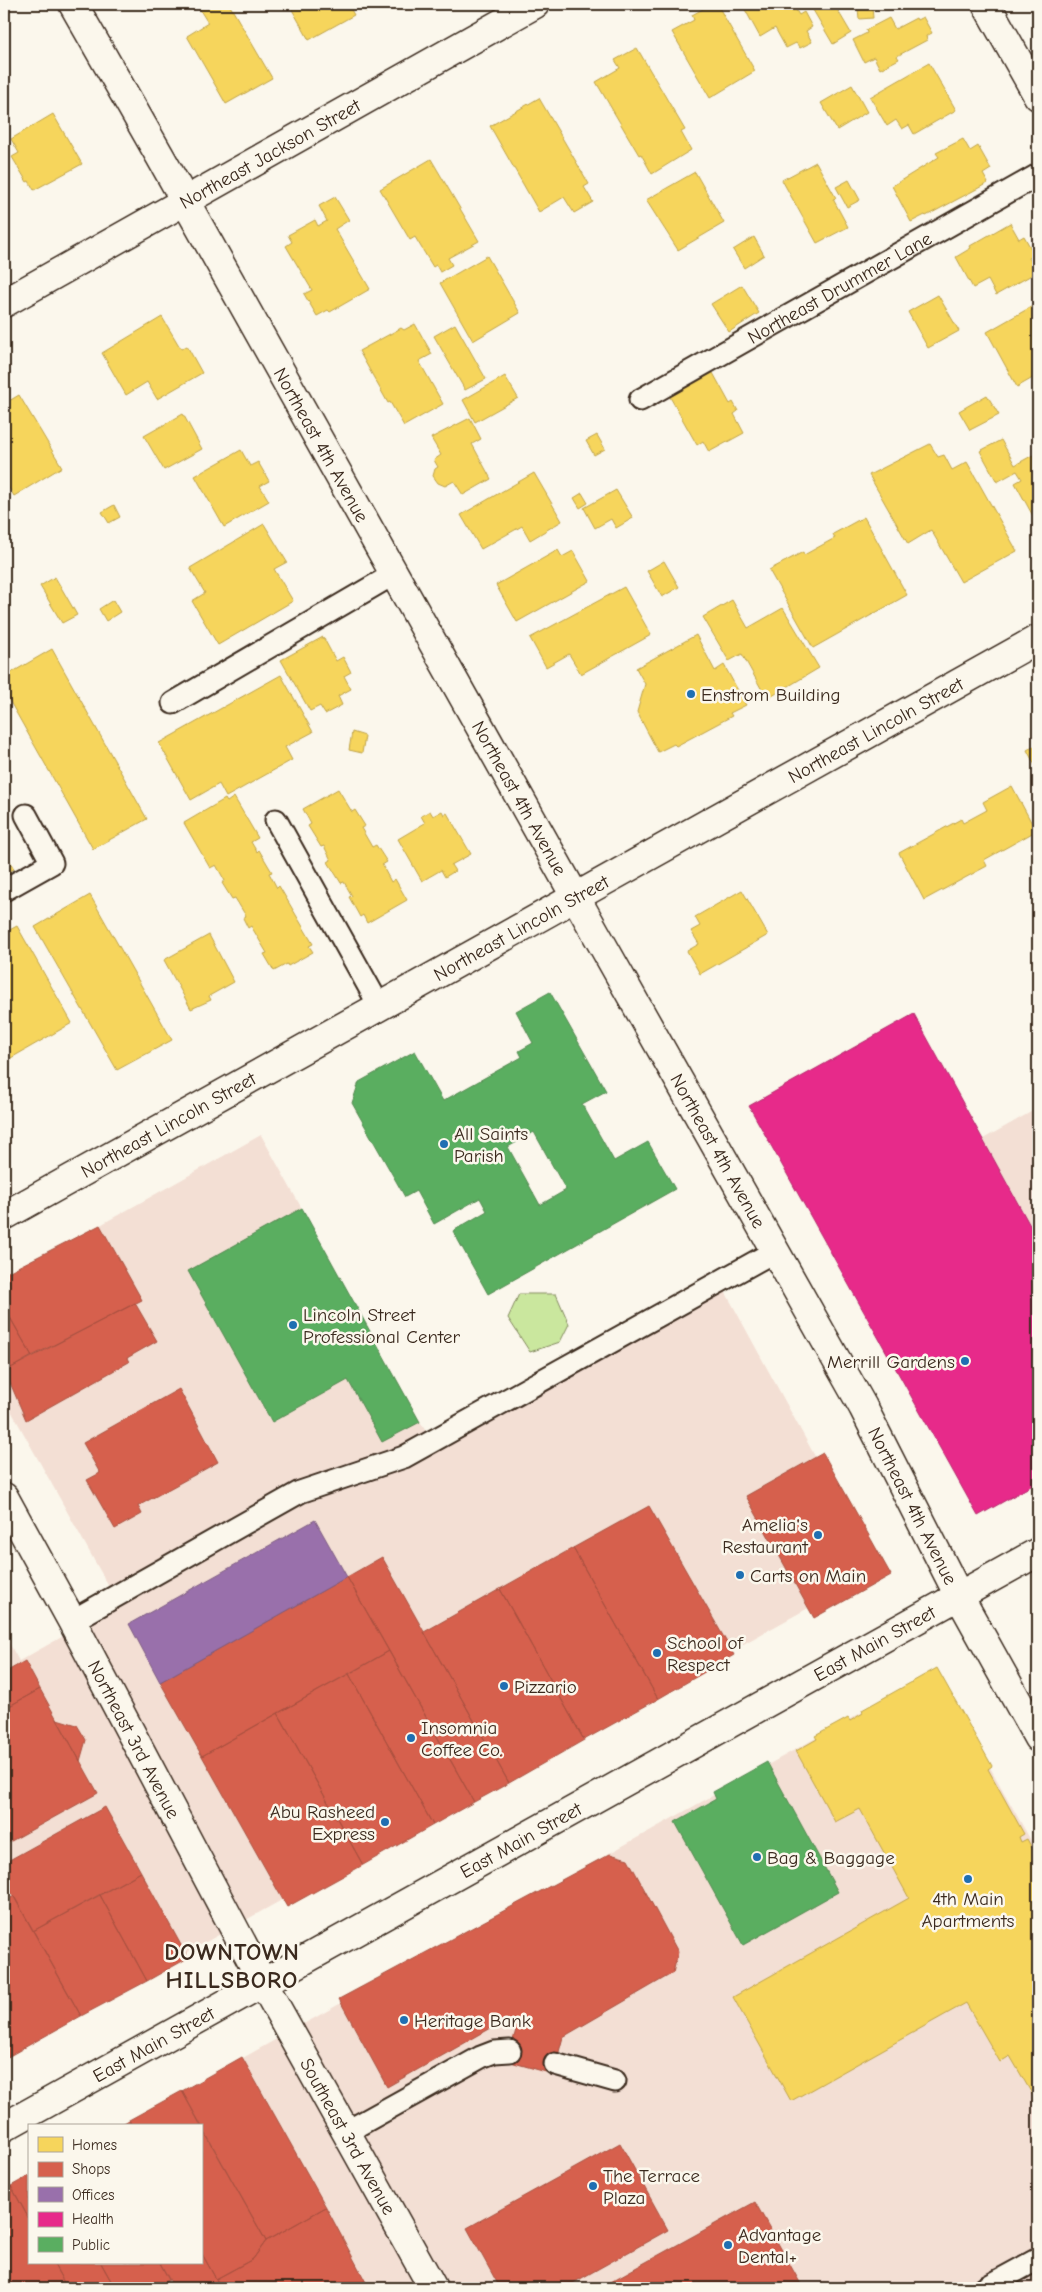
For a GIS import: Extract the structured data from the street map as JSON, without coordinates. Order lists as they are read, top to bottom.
{
  "streets": {
    "street": [
      "Northeast Jackson Street",
      "Northeast 4th Avenue",
      "Northeast Lincoln Street",
      "East Main Street",
      "Northeast 3rd Avenue",
      "Southeast 3rd Avenue"
    ],
    "lane": ["Northeast Drummer Lane"]
  },
  "crossings": [
    ["Northeast Jackson Street", "Northeast 4th Avenue"],
    ["Northeast 4th Avenue", "Northeast Lincoln Street"],
    ["Northeast 4th Avenue", "East Main Street"],
    ["East Main Street", "Northeast 3rd Avenue"],
    ["East Main Street", "Southeast 3rd Avenue"],
    ["Northeast 3rd Avenue", "Southeast 3rd Avenue"]
  ],
  "districts": ["DOWNTOWN HILLSBORO"],
  "places": [
    "Enstrom Building",
    "All Saints Parish",
    "Lincoln Street Professional Center",
    "Merrill Gardens",
    "Amelia's Restaurant",
    "Carts on Main",
    "School of Respect",
    "Pizzario",
    "Insomnia Coffee Co.",
    "Abu Rasheed Express",
    "Bag & Baggage",
    "4th Main Apartments",
    "Heritage Bank",
    "The Terrace Plaza",
    "Advantage Dental+"
  ],
  "legend": [
    "Homes",
    "Shops",
    "Offices",
    "Health",
    "Public"
  ]
}
